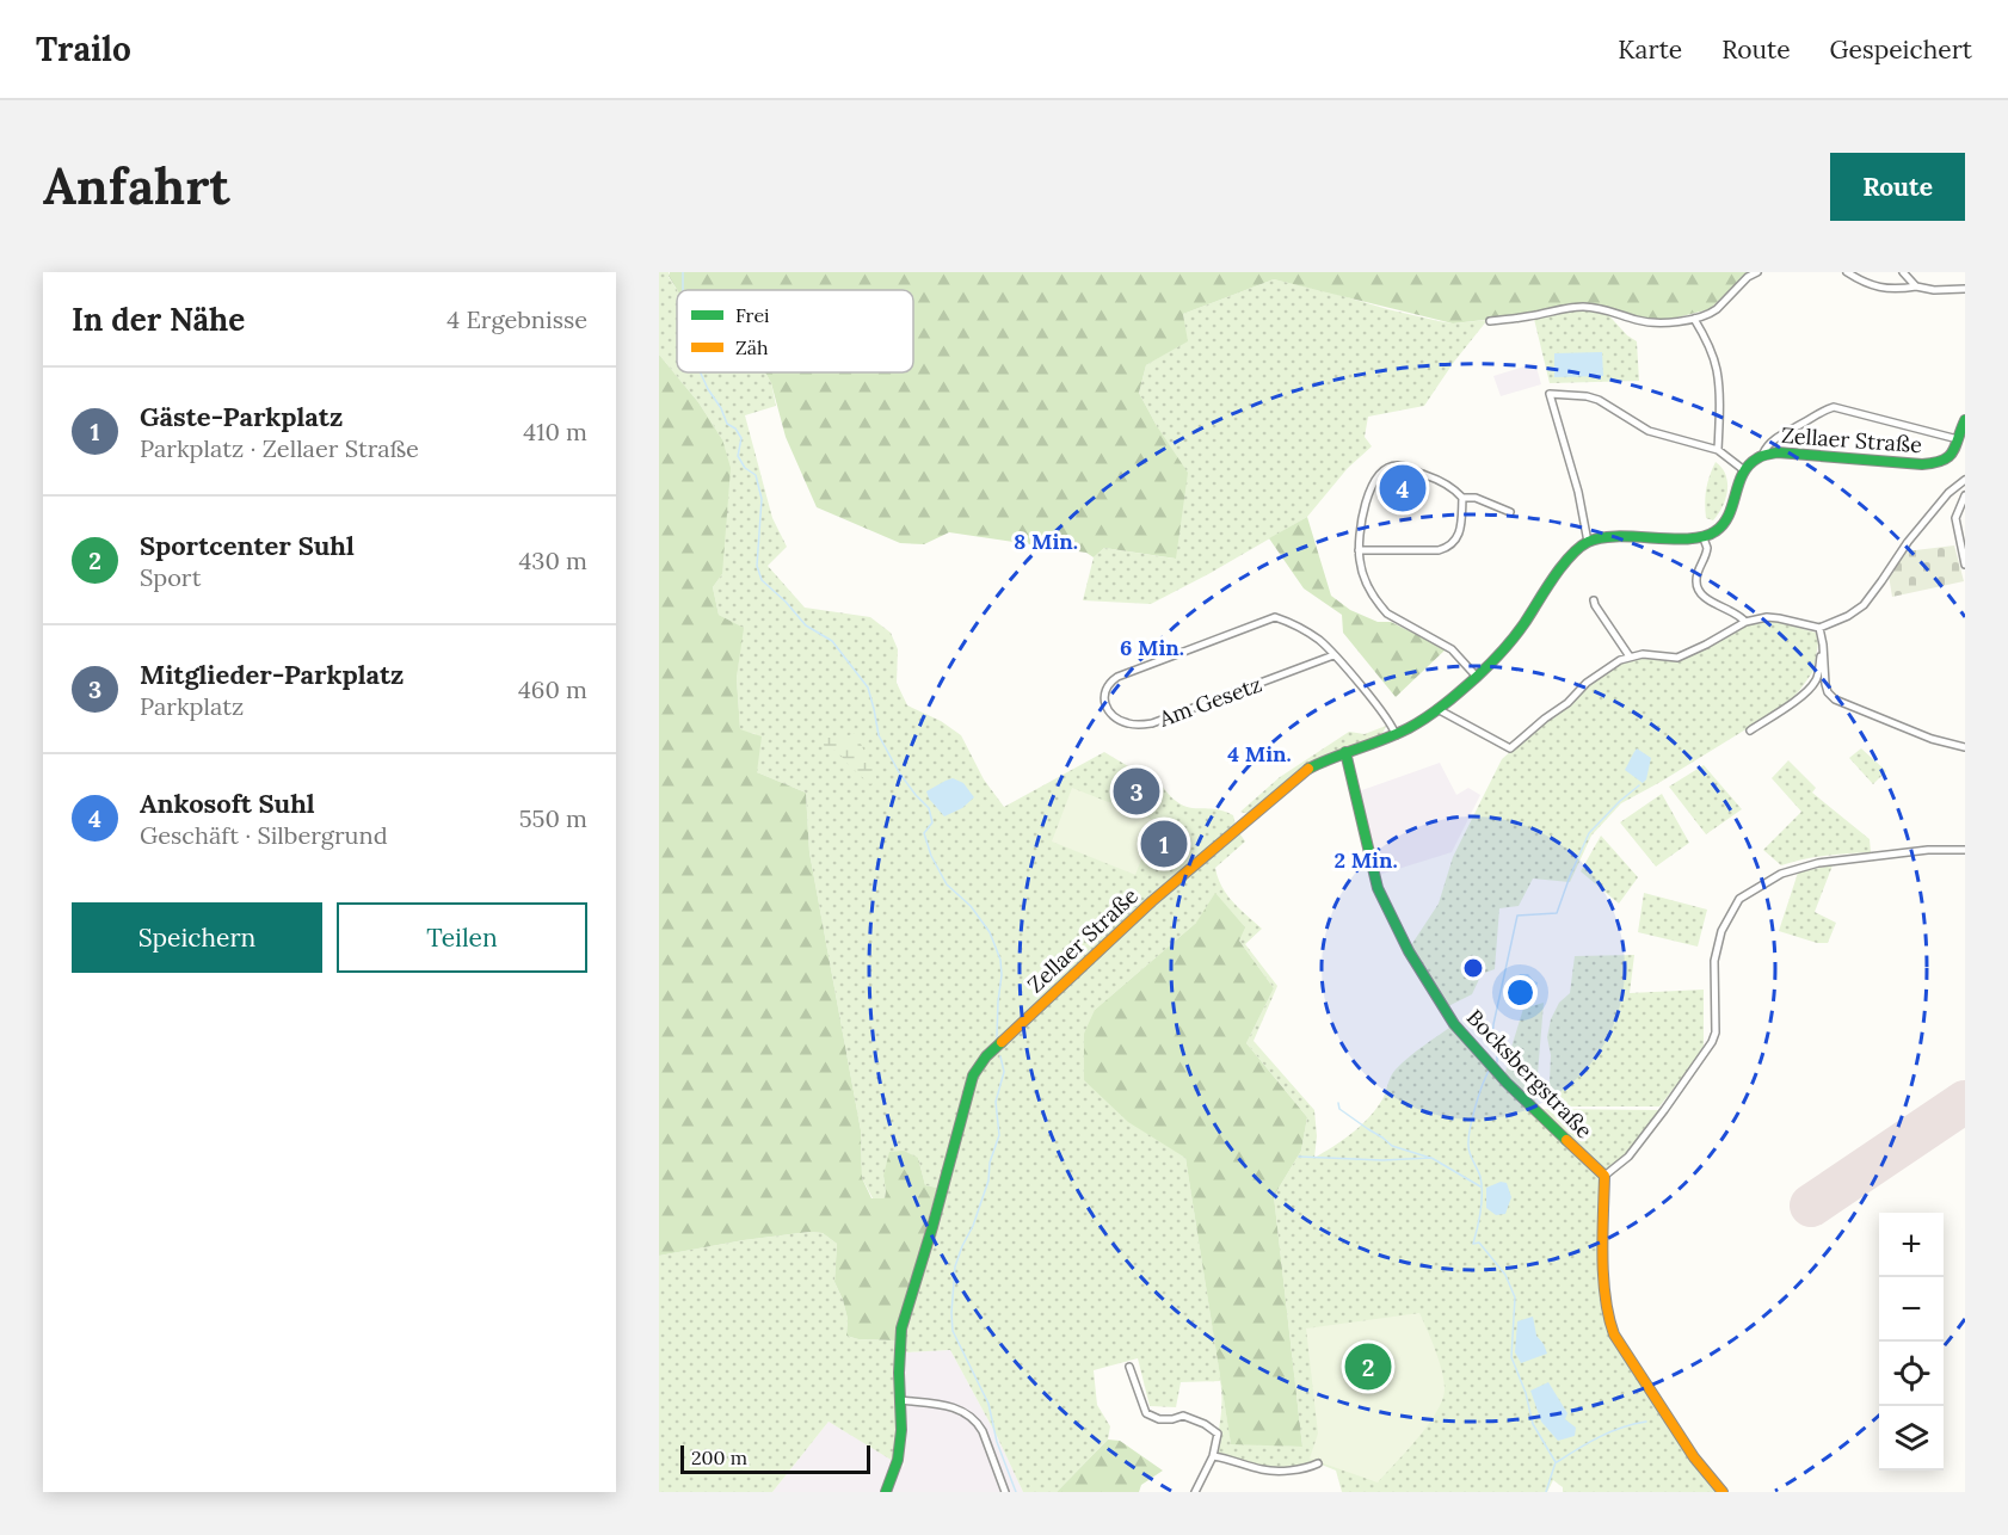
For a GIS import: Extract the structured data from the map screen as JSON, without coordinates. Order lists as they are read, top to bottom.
{
  "streets": {
    "street": ["Zellaer Straße", "Am Gesetz", "Bocksbergstraße"]
  },
  "crossings": [
    ["Zellaer Straße", "Am Gesetz"],
    ["Zellaer Straße", "Bocksbergstraße"]
  ],
  "legend": ["Frei", "Zäh"],
  "scale_bar": "200 m",
  "page": {
    "header": "Trailo",
    "nav": ["Karte", "Route", "Gespeichert"],
    "buttons": [
      "Route",
      ["Speichern", "Teilen"]
    ],
    "title": "Anfahrt",
    "heading": ["In der Nähe", "4 Ergebnisse"],
    "list": [
      {
        "mark": "1",
        "name": "Gäste-Parkplatz",
        "note": "Parkplatz · Zellaer Straße",
        "value": "410 m"
      },
      {
        "mark": "2",
        "name": "Sportcenter Suhl",
        "note": "Sport",
        "value": "430 m"
      },
      {
        "mark": "3",
        "name": "Mitglieder-Parkplatz",
        "note": "Parkplatz",
        "value": "460 m"
      },
      {
        "mark": "4",
        "name": "Ankosoft Suhl",
        "note": "Geschäft · Silbergrund",
        "value": "550 m"
      }
    ],
    "pins": [
      "4",
      "3",
      "1",
      "2"
    ],
    "map_buttons": ["+", "−"],
    "scale": "200 m"
  },
  "rings": [
    "8 Min.",
    "6 Min.",
    "4 Min.",
    "2 Min."
  ]
}
